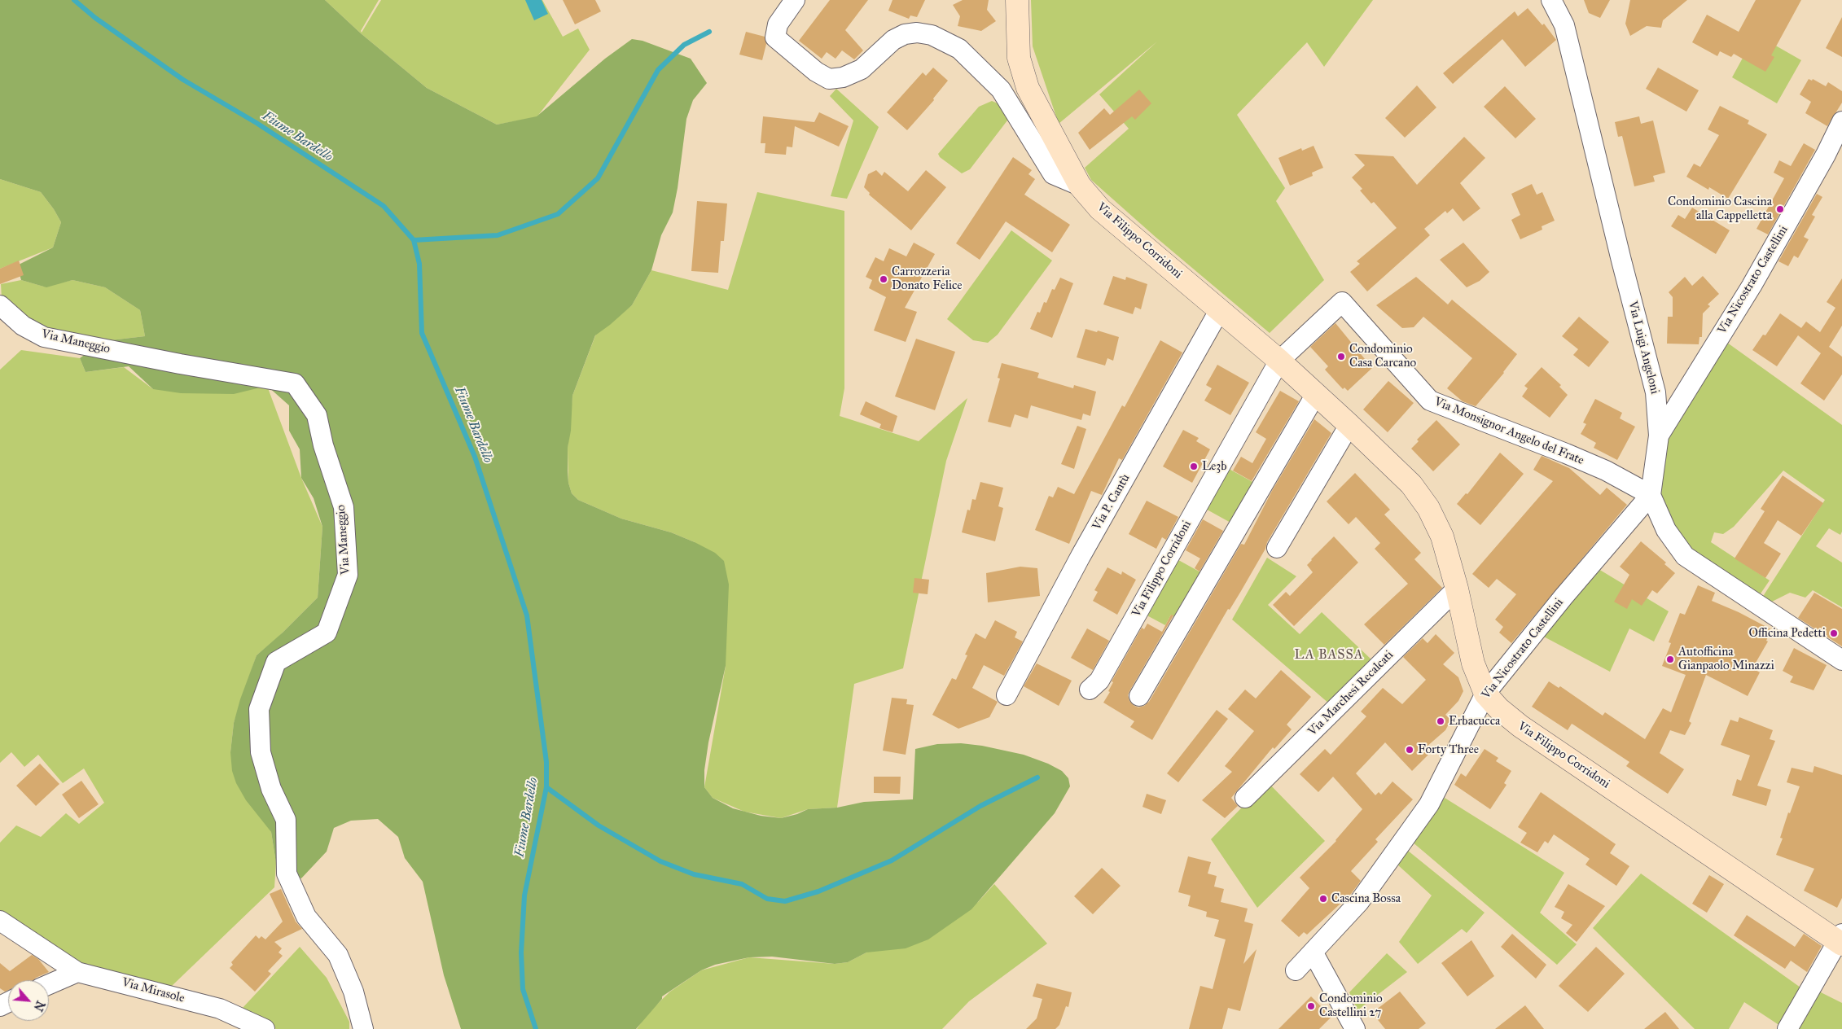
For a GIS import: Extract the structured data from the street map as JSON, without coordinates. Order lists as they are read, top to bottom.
{
  "streets": {
    "street": [
      "Via Filippo Corridoni",
      "Via Nicostrato Castellini",
      "Via Maneggio",
      "Via Luigi Angeloni",
      "Via Monsignor Angelo del Frate",
      "Via P. Cantù",
      "Via Marchesi Recalcati",
      "Via Mirasole"
    ]
  },
  "crossings": [
    ["Via Filippo Corridoni", "Via Nicostrato Castellini"],
    ["Via Filippo Corridoni", "Via Monsignor Angelo del Frate"],
    ["Via Filippo Corridoni", "Via P. Cantù"],
    ["Via Filippo Corridoni", "Via Marchesi Recalcati"],
    ["Via Nicostrato Castellini", "Via Luigi Angeloni"],
    ["Via Nicostrato Castellini", "Via Monsignor Angelo del Frate"],
    ["Via Luigi Angeloni", "Via Monsignor Angelo del Frate"]
  ],
  "districts": ["LA BASSA"],
  "water": ["Fiume Bardello"],
  "places": [
    "Condominio Cascina alla Cappelletta",
    "Carrozzeria Donato Felice",
    "Condominio Casa Carcano",
    "Le3b",
    "Officina Pedetti",
    "Autofficina Gianpaolo Minazzi",
    "Erbacucca",
    "Forty Three",
    "Cascina Bossa",
    "Condominio Castellini 27"
  ],
  "north": "bottom right"
}
